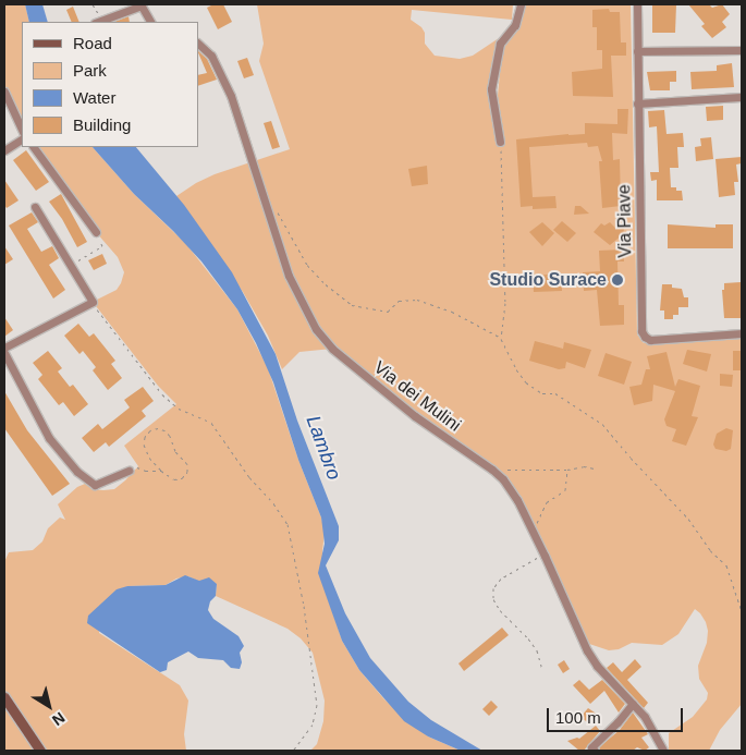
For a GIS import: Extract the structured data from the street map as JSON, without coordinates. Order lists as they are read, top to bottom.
{
  "streets": {
    "street": ["Via Piave", "Via dei Mulini"]
  },
  "water": ["Lambro"],
  "places": ["Studio Surace"],
  "legend": [
    "Road",
    "Park",
    "Water",
    "Building"
  ],
  "scale_bar": "100 m",
  "north": "bottom right"
}
